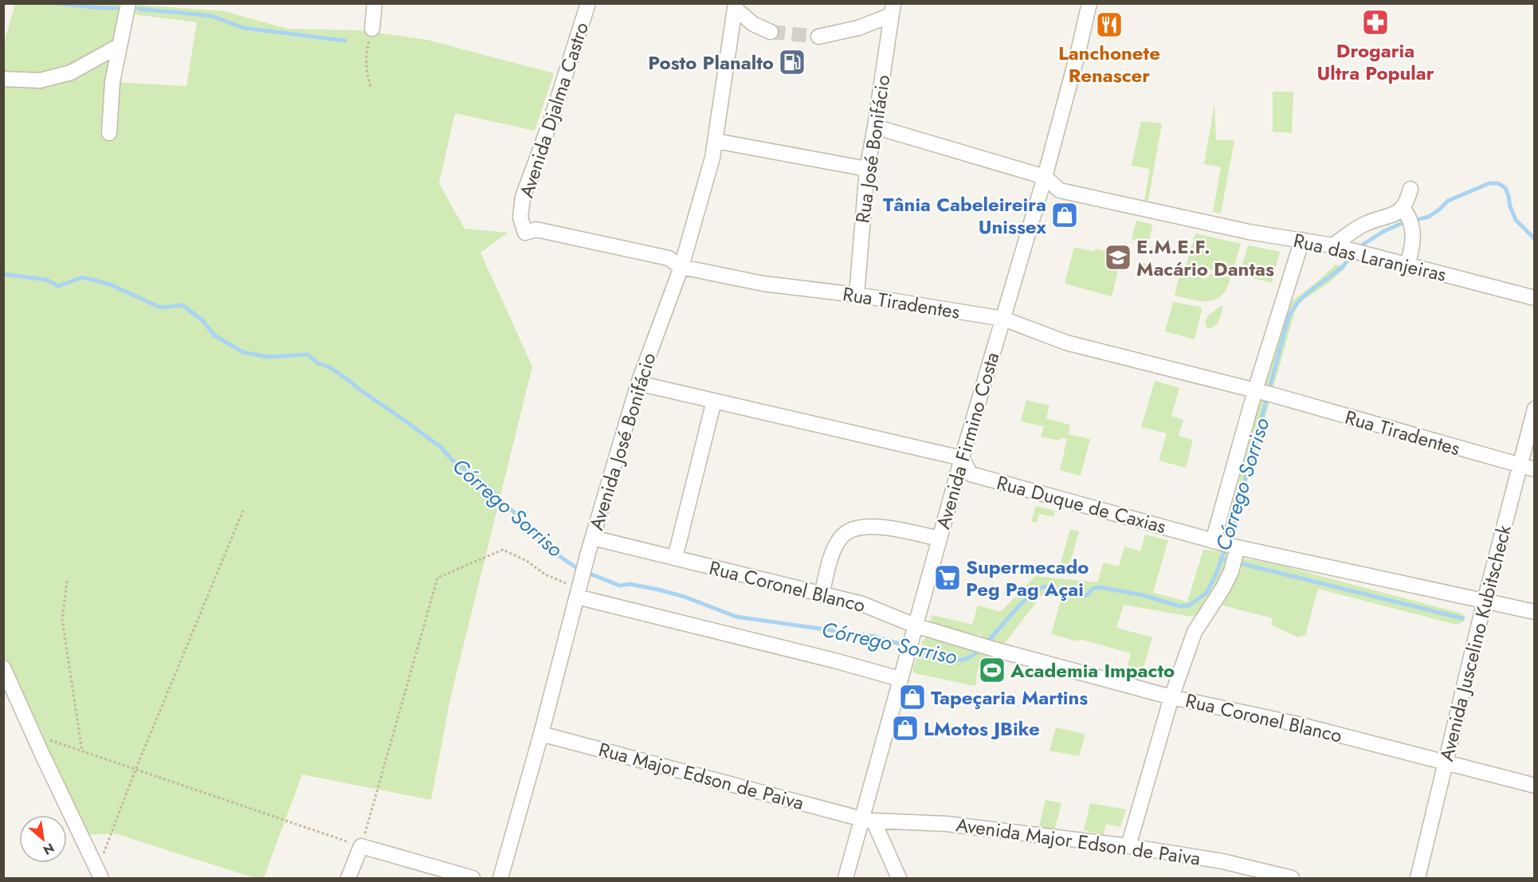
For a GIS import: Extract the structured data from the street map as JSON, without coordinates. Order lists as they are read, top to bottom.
{
  "streets": {
    "street": [
      "Avenida Djalma Castro",
      "Rua José Bonifácio",
      "Rua das Laranjeiras",
      "Rua Tiradentes",
      "Avenida Firmino Costa",
      "Avenida José Bonifácio",
      "Rua Duque de Caxias",
      "Rua Coronel Blanco",
      "Avenida Juscelino Kubitscheck",
      "Rua Major Edson de Paiva",
      "Avenida Major Edson de Paiva"
    ]
  },
  "crossings": [
    ["Avenida Djalma Castro", "Rua Tiradentes"],
    ["Rua José Bonifácio", "Rua das Laranjeiras"],
    ["Rua José Bonifácio", "Rua Tiradentes"],
    ["Rua das Laranjeiras", "Avenida Firmino Costa"],
    ["Rua Tiradentes", "Avenida Firmino Costa"],
    ["Rua Tiradentes", "Avenida José Bonifácio"],
    ["Rua Tiradentes", "Avenida Juscelino Kubitscheck"],
    ["Avenida Firmino Costa", "Rua Duque de Caxias"],
    ["Avenida Firmino Costa", "Rua Coronel Blanco"],
    ["Avenida Firmino Costa", "Rua Major Edson de Paiva"],
    ["Avenida Firmino Costa", "Avenida Major Edson de Paiva"],
    ["Avenida José Bonifácio", "Rua Coronel Blanco"],
    ["Avenida José Bonifácio", "Rua Major Edson de Paiva"],
    ["Rua Duque de Caxias", "Avenida Juscelino Kubitscheck"],
    ["Rua Coronel Blanco", "Avenida Juscelino Kubitscheck"],
    ["Rua Major Edson de Paiva", "Avenida Major Edson de Paiva"]
  ],
  "water": ["Córrego Sorriso"],
  "places": {
    "pharmacy": ["Drogaria Ultra Popular"],
    "restaurant": ["Lanchonete Renascer"],
    "fuel station": ["Posto Planalto"],
    "shop": ["Tânia Cabeleireira Unissex", "Tapeçaria Martins", "LMotos JBike"],
    "school or university": ["E.M.E.F. Macário Dantas"],
    "supermarket": ["Supermecado Peg Pag Açai"],
    "sports": ["Academia Impacto"]
  },
  "north": "bottom right"
}
